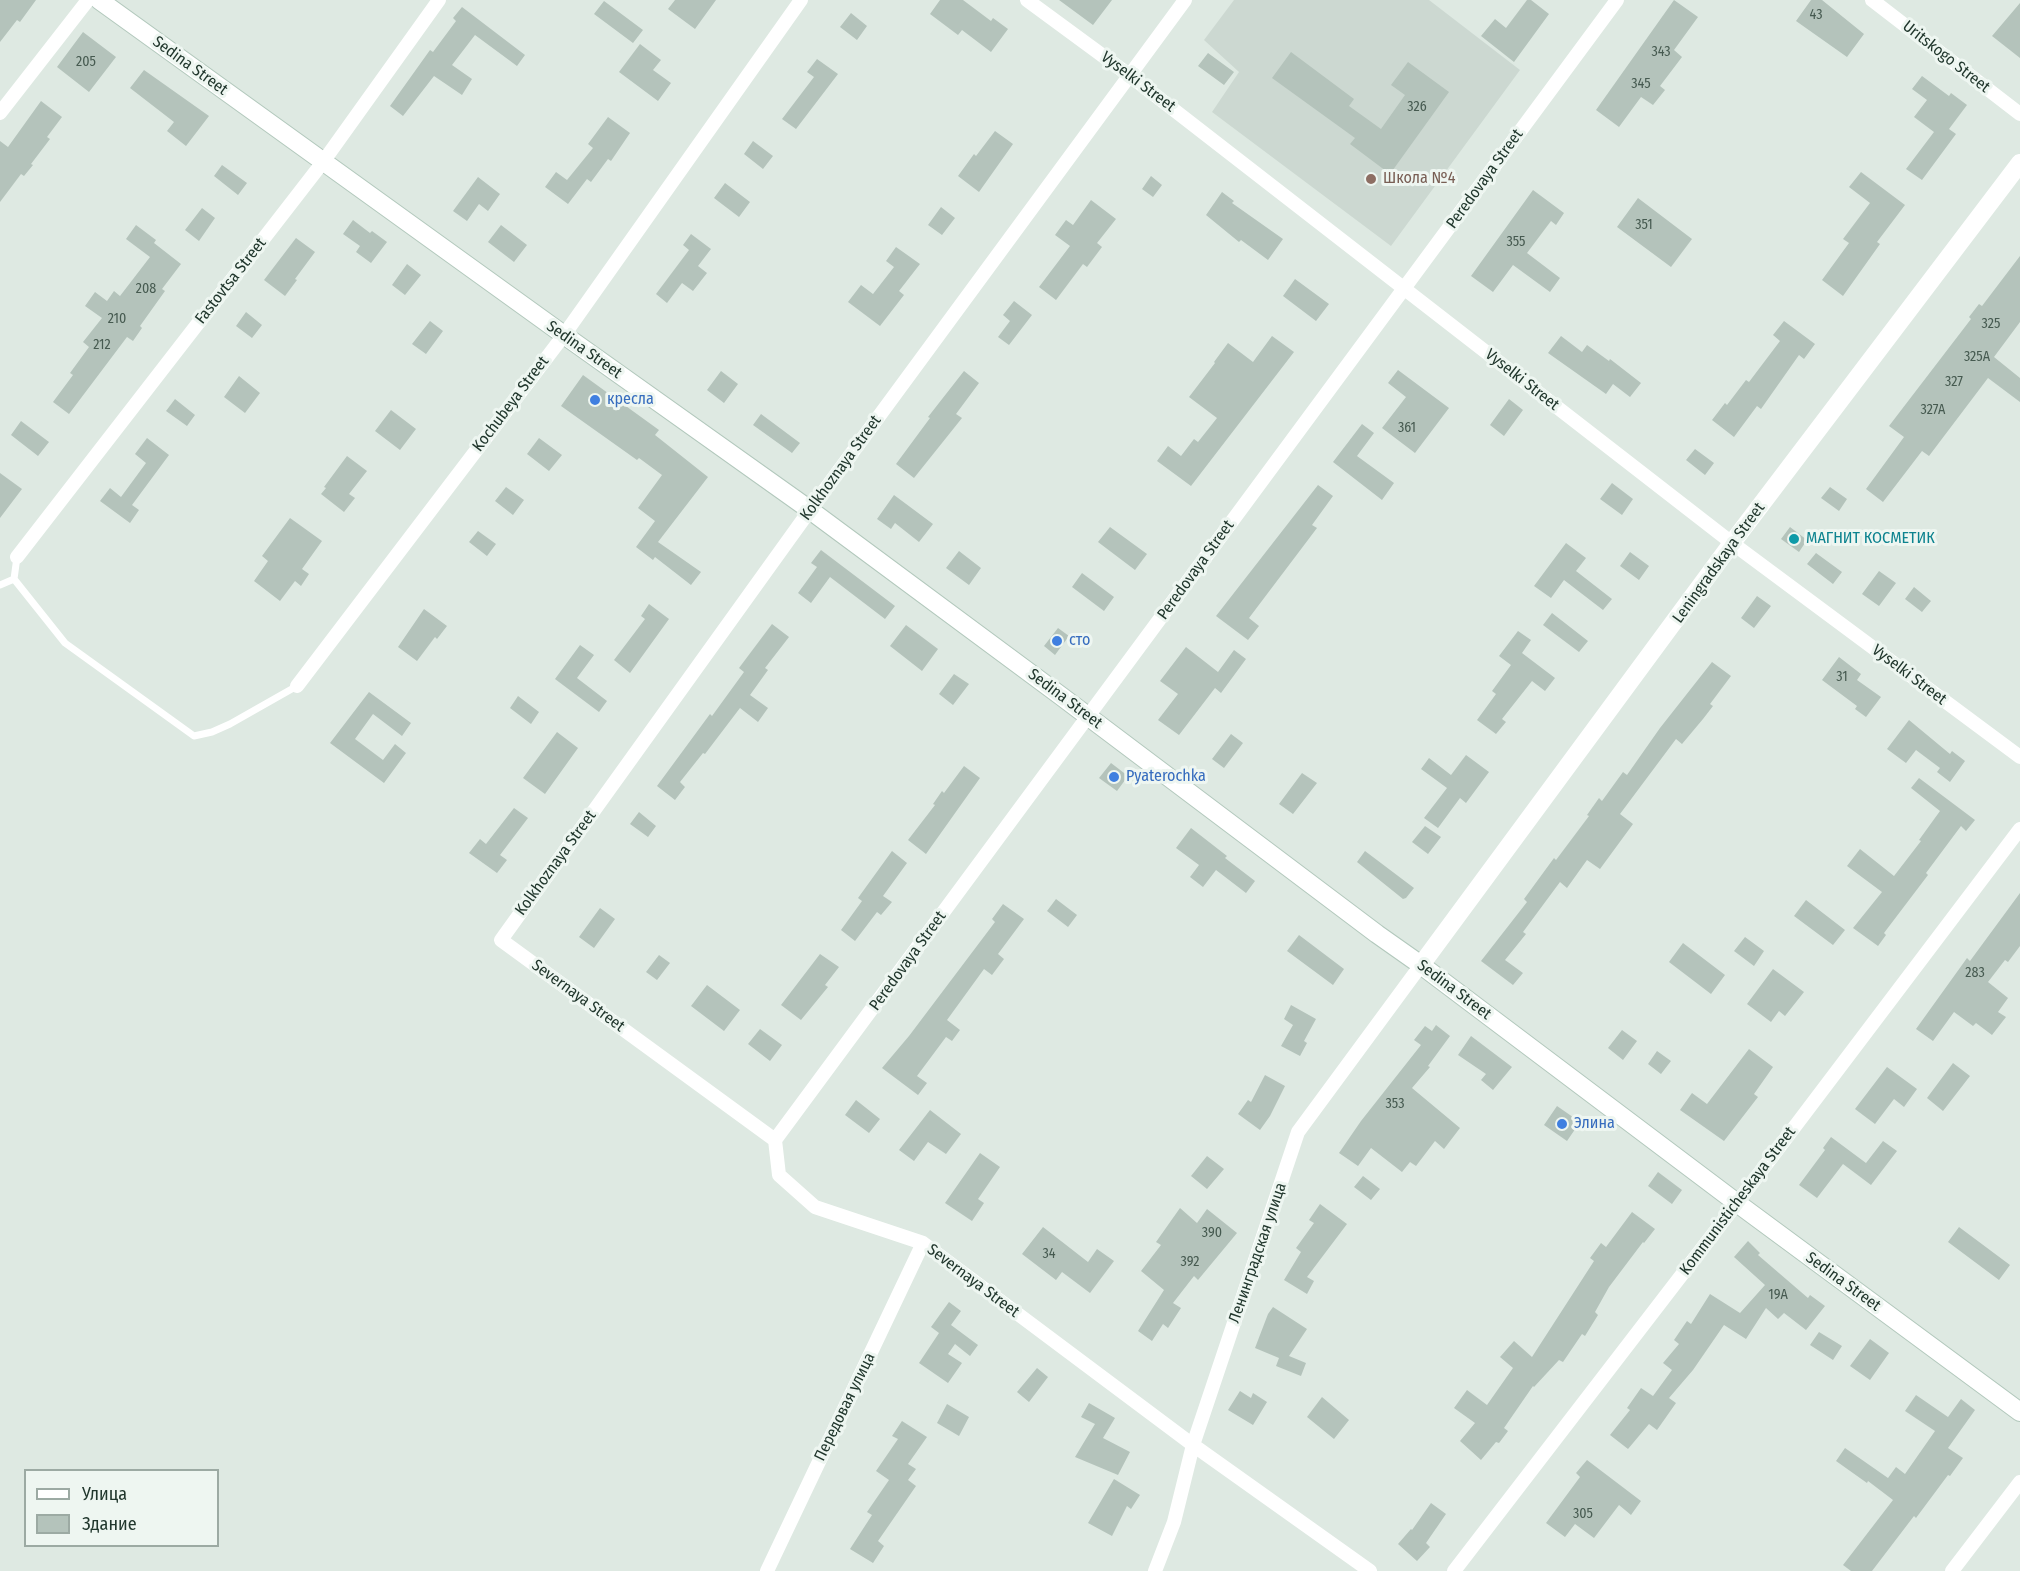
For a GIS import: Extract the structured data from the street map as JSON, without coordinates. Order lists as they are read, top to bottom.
{
  "streets": {
    "main road": ["Sedina Street", "Leningradskaya Street"],
    "street": [
      "Uritskogo Street",
      "Vyselki Street",
      "Peredovaya Street",
      "Fastovtsa Street",
      "Kochubeya Street",
      "Kolkhoznaya Street",
      "Severnaya Street",
      "Kommunisticheskaya Street",
      "Ленинградская улица",
      "Передовая улица"
    ]
  },
  "crossings": [
    ["Sedina Street", "Peredovaya Street"],
    ["Sedina Street", "Fastovtsa Street"],
    ["Sedina Street", "Kochubeya Street"],
    ["Sedina Street", "Kolkhoznaya Street"],
    ["Sedina Street", "Leningradskaya Street"],
    ["Sedina Street", "Kommunisticheskaya Street"],
    ["Sedina Street", "Ленинградская улица"],
    ["Vyselki Street", "Peredovaya Street"],
    ["Vyselki Street", "Kolkhoznaya Street"],
    ["Vyselki Street", "Leningradskaya Street"],
    ["Peredovaya Street", "Severnaya Street"],
    ["Kolkhoznaya Street", "Severnaya Street"],
    ["Leningradskaya Street", "Ленинградская улица"],
    ["Severnaya Street", "Ленинградская улица"],
    ["Severnaya Street", "Передовая улица"]
  ],
  "places": [
    "Школа №4",
    "кресла",
    "МАГНИТ КОСМЕТИК",
    "сто",
    "Pyaterochka",
    "Элина"
  ],
  "house_numbers": [
    "43",
    "343",
    "205",
    "345",
    "326",
    "351",
    "355",
    "208",
    "210",
    "325",
    "212",
    "325А",
    "327",
    "327А",
    "361",
    "31",
    "283",
    "353",
    "390",
    "34",
    "392",
    "19А",
    "305"
  ],
  "legend": ["Улица", "Здание"]
}
